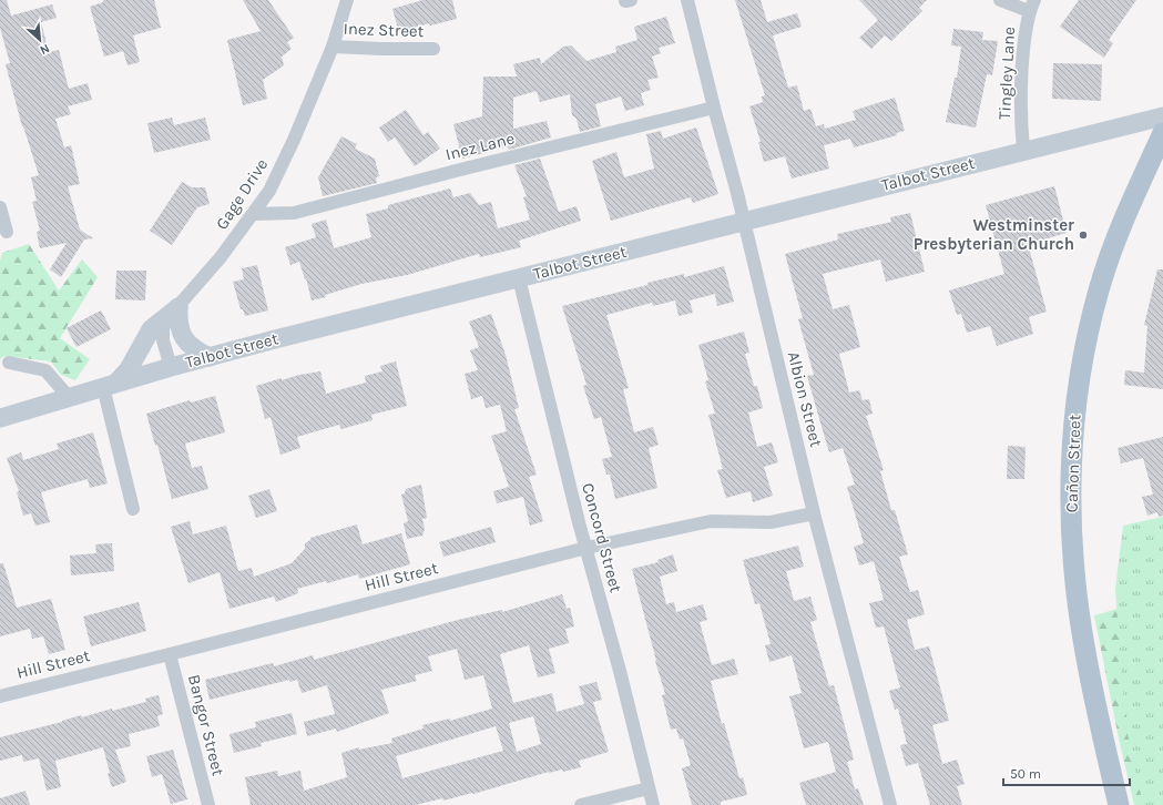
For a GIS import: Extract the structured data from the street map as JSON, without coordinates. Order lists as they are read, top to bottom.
{
  "streets": {
    "main road": ["Talbot Street", "Cañon Street"],
    "street": [
      "Inez Street",
      "Tingley Lane",
      "Inez Lane",
      "Gage Drive",
      "Albion Street",
      "Concord Street",
      "Hill Street",
      "Bangor Street"
    ]
  },
  "crossings": [
    ["Inez Street", "Gage Drive"],
    ["Tingley Lane", "Talbot Street"],
    ["Inez Lane", "Gage Drive"],
    ["Inez Lane", "Albion Street"],
    ["Talbot Street", "Gage Drive"],
    ["Talbot Street", "Albion Street"],
    ["Talbot Street", "Concord Street"],
    ["Albion Street", "Hill Street"],
    ["Concord Street", "Hill Street"],
    ["Hill Street", "Bangor Street"]
  ],
  "places": ["Westminster Presbyterian Church"],
  "scale_bar": "50 m",
  "north": "bottom right"
}
